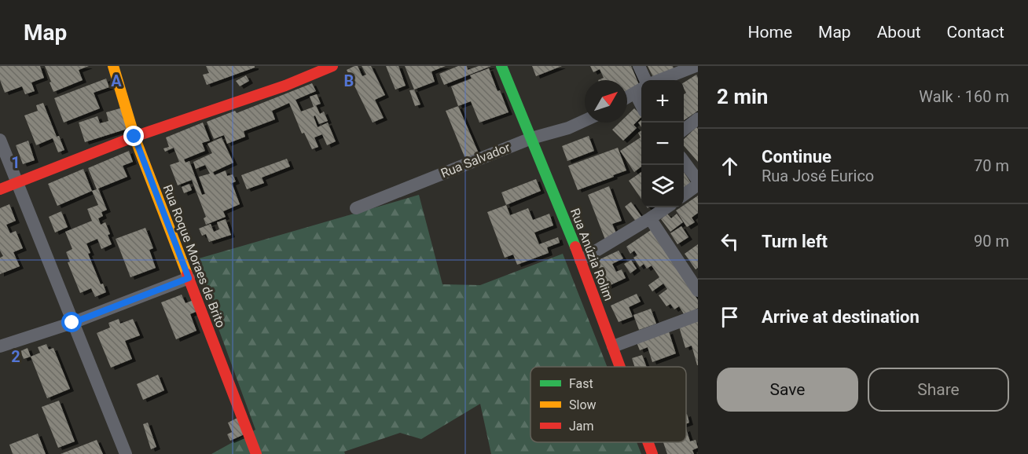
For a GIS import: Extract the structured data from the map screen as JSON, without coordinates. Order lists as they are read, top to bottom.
{
  "streets": {
    "street": ["Rua Salvador", "Rua Anúzia Rolim", "Rua Roque Moraes de Brito"]
  },
  "crossings": [
    ["Rua Salvador", "Rua Anúzia Rolim"]
  ],
  "legend": ["Fast", "Slow", "Jam"],
  "north": "top right",
  "page": {
    "header": "Map",
    "nav": [
      "Home",
      "Map",
      "About",
      "Contact"
    ],
    "heading": ["2 min", "Walk · 160 m"],
    "map_buttons": ["+", "−"],
    "list": [
      ["Continue", "Rua José Eurico", "70 m"],
      ["Turn left", "90 m"],
      "Arrive at destination"
    ],
    "buttons": ["Save", "Share"]
  },
  "grid": {
    "columns": ["A", "B"],
    "rows": ["1", "2"]
  }
}
